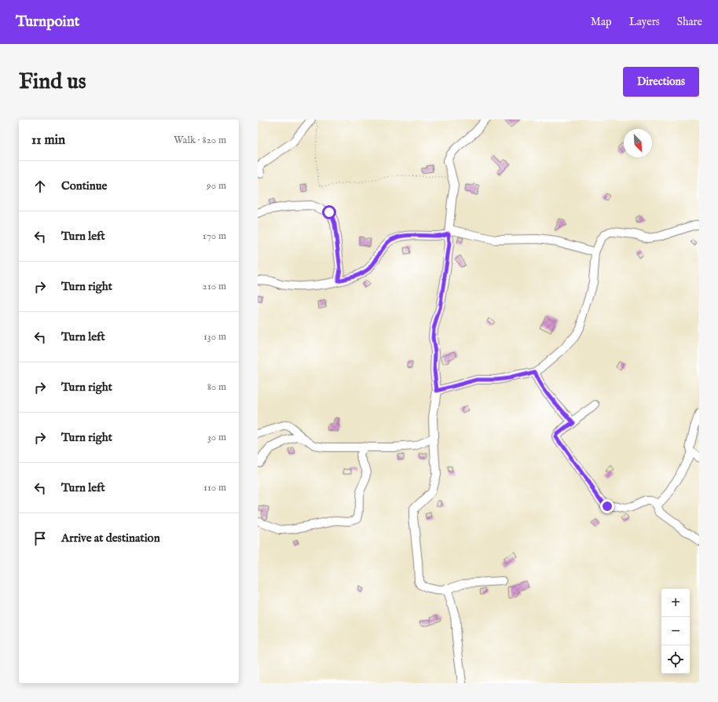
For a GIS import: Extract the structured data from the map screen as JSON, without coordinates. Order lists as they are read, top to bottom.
{
  "north": "bottom right",
  "page": {
    "header": "Turnpoint",
    "nav": ["Map", "Layers", "Share"],
    "buttons": "Directions",
    "title": "Find us",
    "heading": ["11 min", "Walk · 820 m"],
    "list": [
      ["Continue", "90 m"],
      ["Turn left", "170 m"],
      ["Turn right", "210 m"],
      ["Turn left", "130 m"],
      ["Turn right", "80 m"],
      ["Turn right", "30 m"],
      ["Turn left", "110 m"],
      "Arrive at destination"
    ],
    "map_buttons": ["+", "−"]
  }
}
